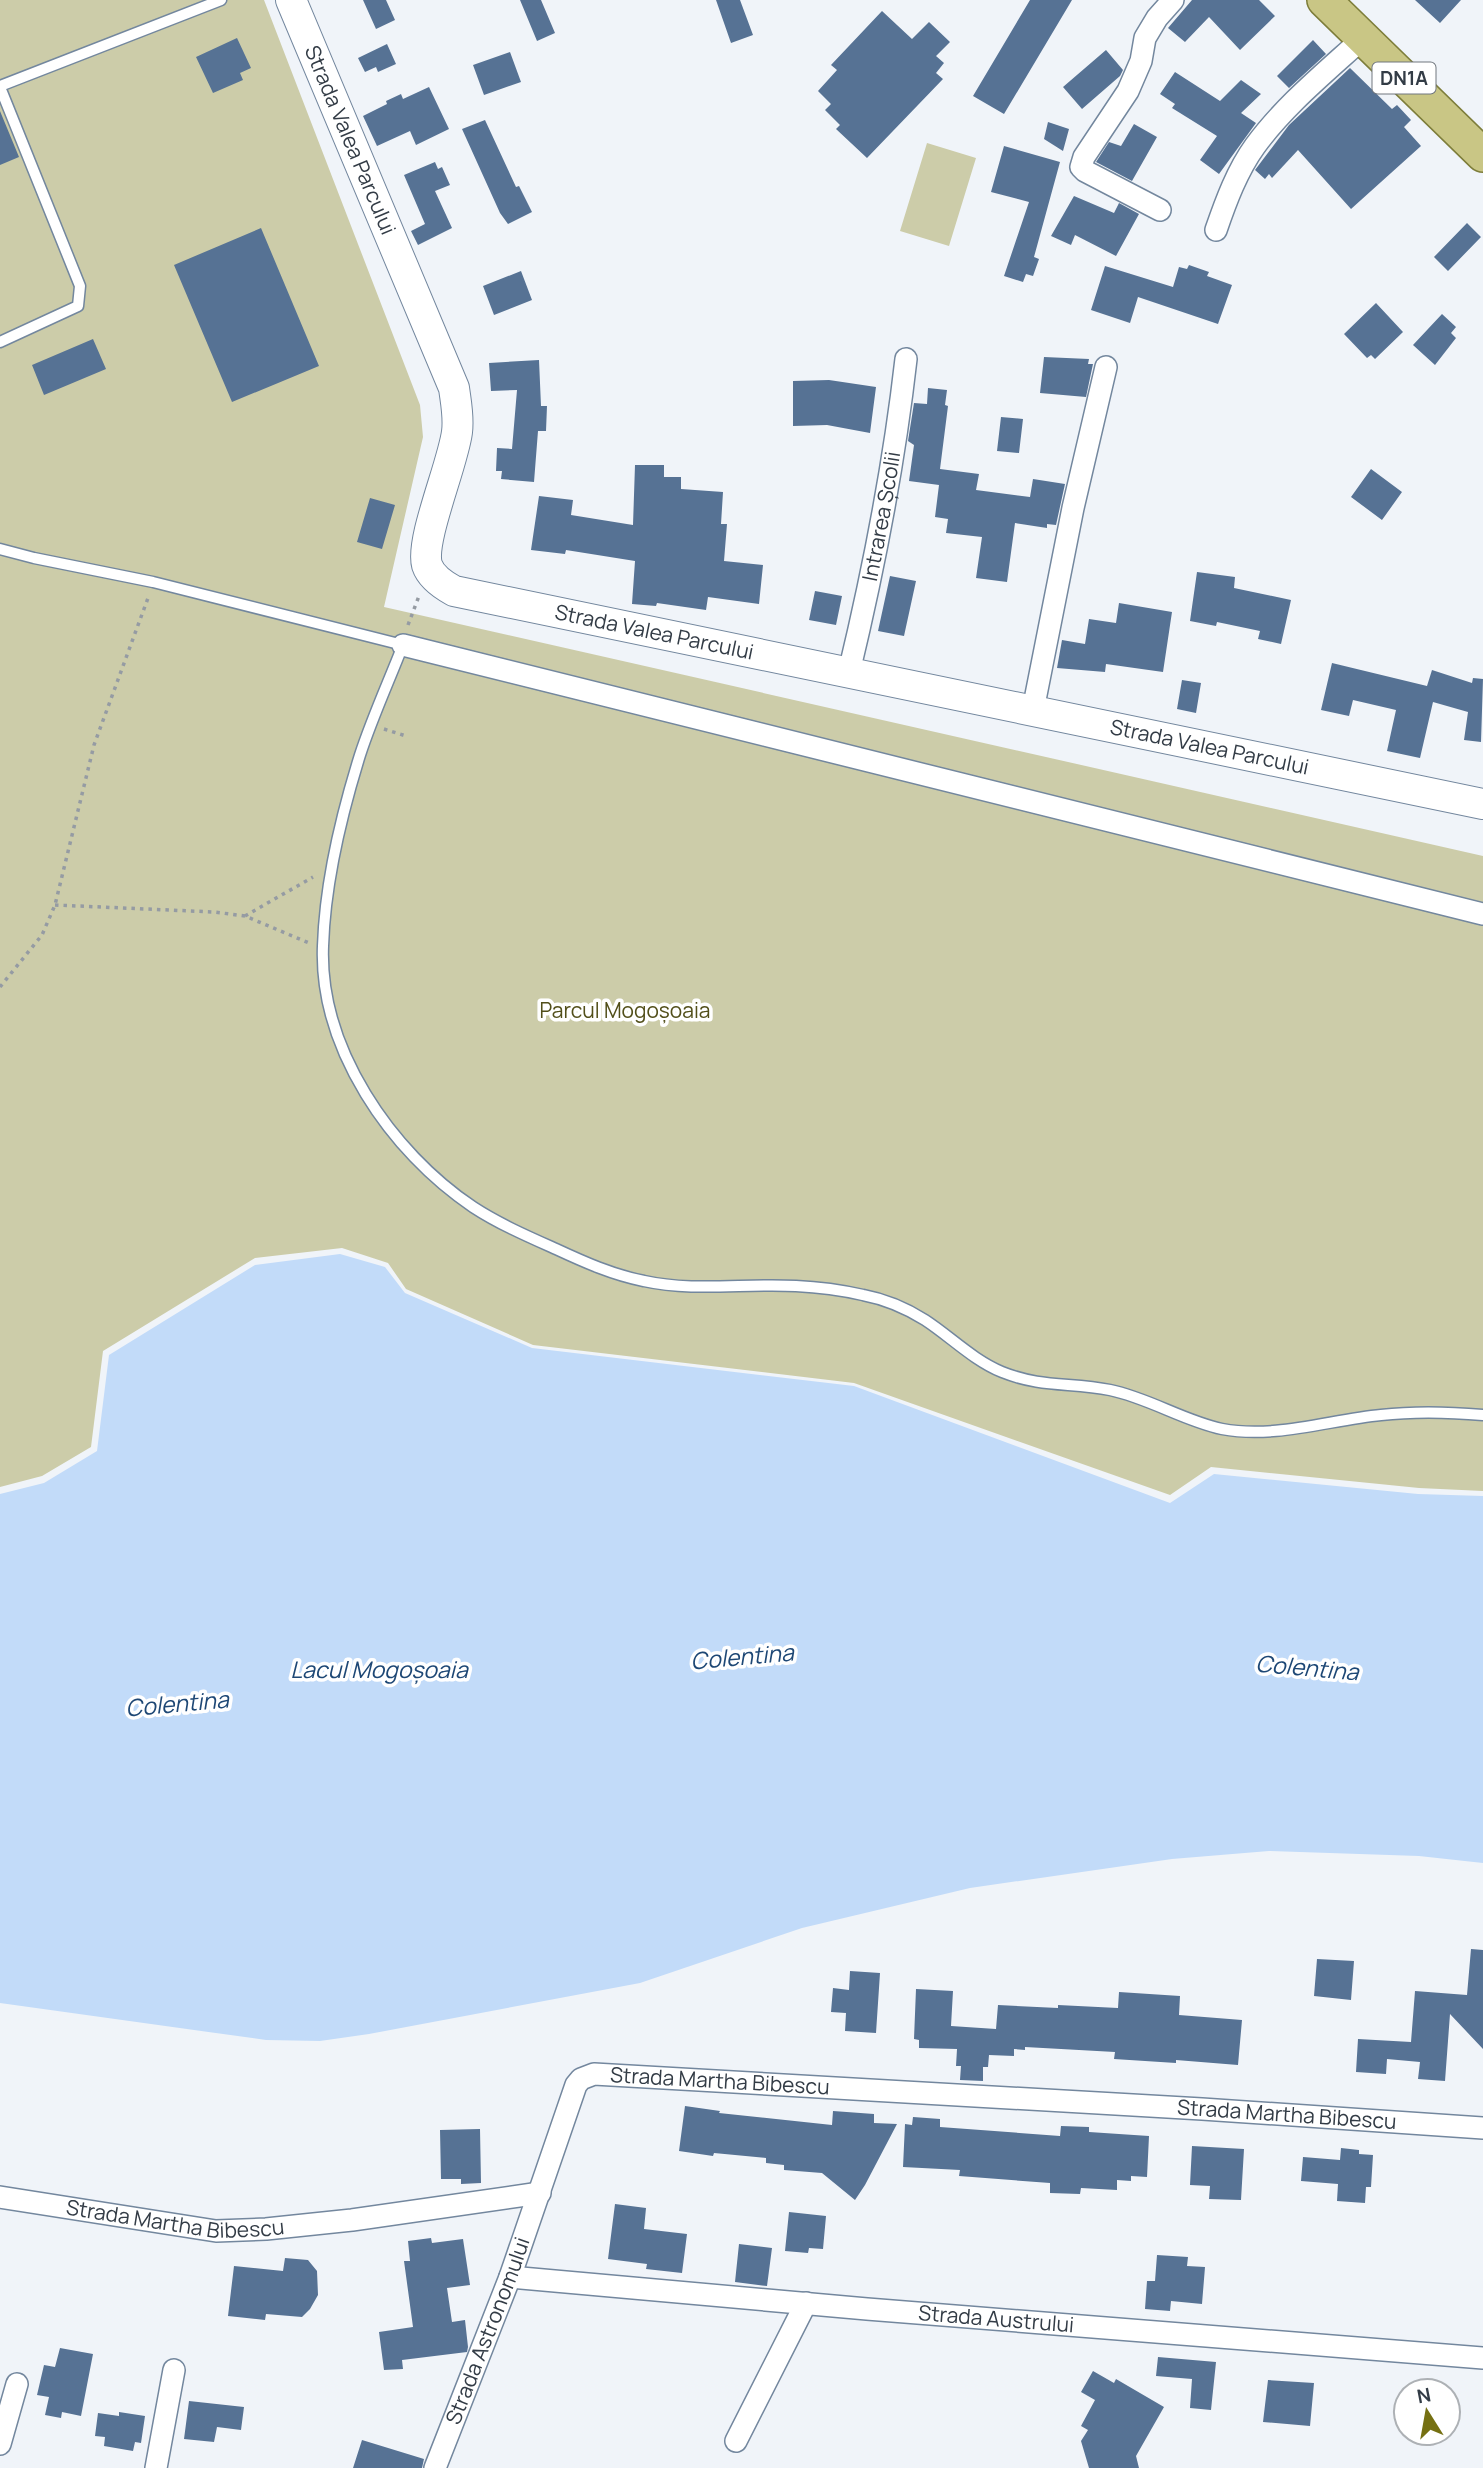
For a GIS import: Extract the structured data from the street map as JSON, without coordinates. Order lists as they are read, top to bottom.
{
  "streets": {
    "main road": ["DN1A"],
    "street": [
      "Strada Valea Parcului",
      "Intrarea Școlii",
      "Strada Martha Bibescu",
      "Strada Austrului",
      "Strada Astronomului"
    ]
  },
  "crossings": [
    ["Strada Valea Parcului", "Intrarea Școlii"],
    ["Strada Martha Bibescu", "Strada Astronomului"],
    ["Strada Austrului", "Strada Astronomului"]
  ],
  "water": ["Colentina", "Lacul Mogoșoaia"],
  "parks": ["Parcul Mogoșoaia"],
  "north": "top"
}
